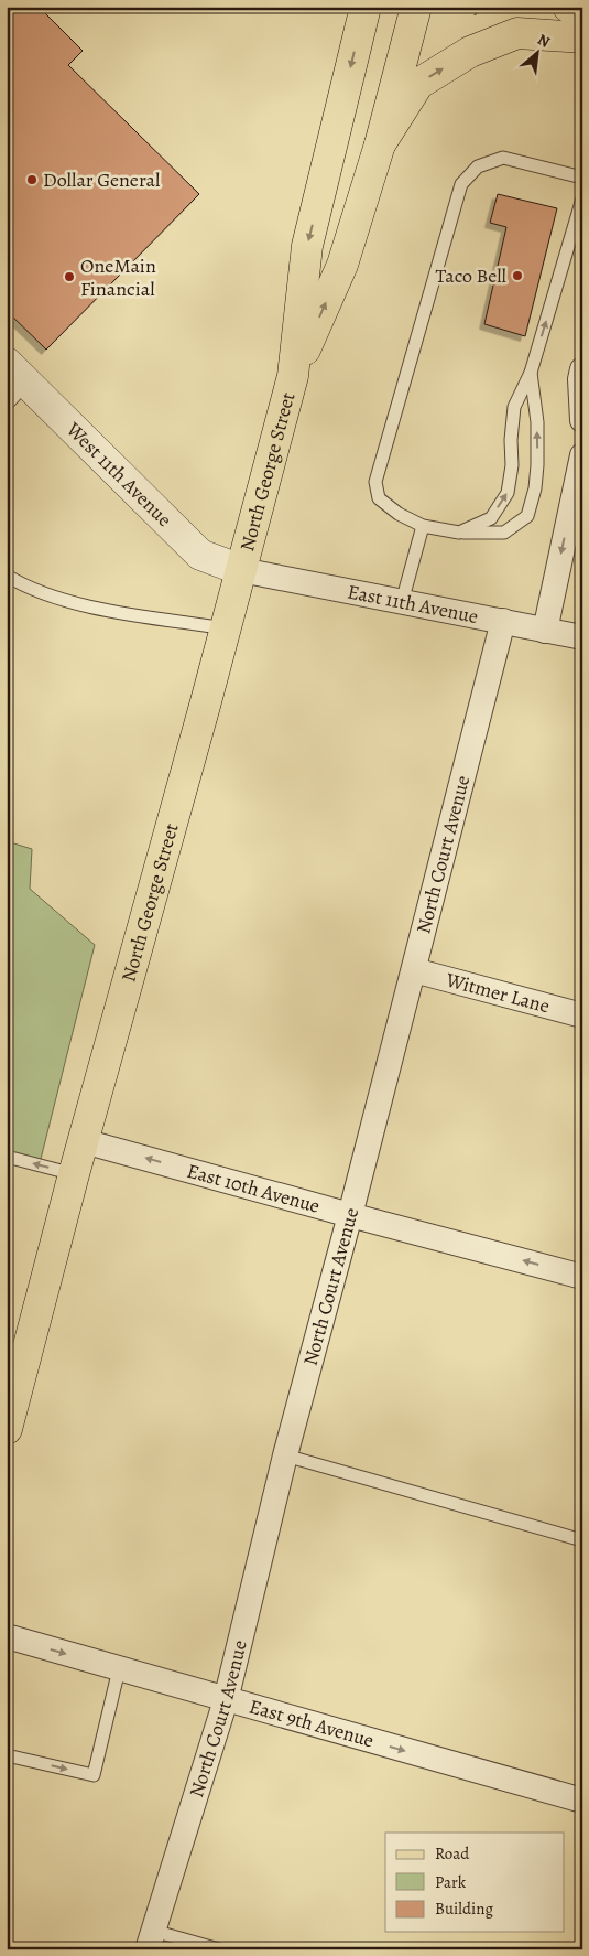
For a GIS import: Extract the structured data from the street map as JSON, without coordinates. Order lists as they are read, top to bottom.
{
  "streets": {
    "main road": ["North George Street"],
    "street": [
      "West 11th Avenue",
      "East 11th Avenue",
      "North Court Avenue",
      "Witmer Lane",
      "East 10th Avenue",
      "East 9th Avenue"
    ]
  },
  "crossings": [
    ["North George Street", "West 11th Avenue"],
    ["North George Street", "East 11th Avenue"],
    ["North George Street", "East 10th Avenue"],
    ["West 11th Avenue", "East 11th Avenue"],
    ["East 11th Avenue", "North Court Avenue"],
    ["North Court Avenue", "Witmer Lane"],
    ["North Court Avenue", "East 10th Avenue"],
    ["North Court Avenue", "East 9th Avenue"]
  ],
  "one_way": ["East 10th Avenue", "East 9th Avenue"],
  "places": ["Dollar General", "Taco Bell", "OneMain Financial"],
  "legend": ["Road", "Park", "Building"],
  "north": "top right"
}
